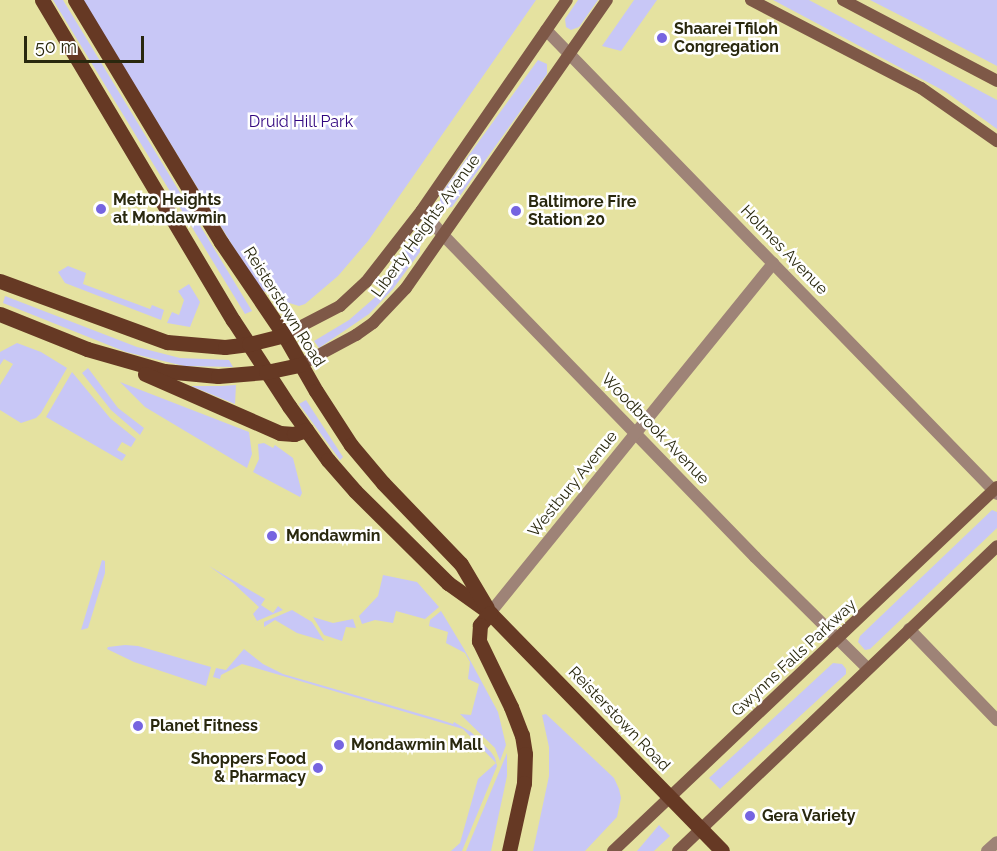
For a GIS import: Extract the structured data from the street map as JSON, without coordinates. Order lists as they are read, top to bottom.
{
  "streets": {
    "main road": ["Liberty Heights Avenue", "Reisterstown Road", "Gwynns Falls Parkway"],
    "street": ["Holmes Avenue", "Woodbrook Avenue", "Westbury Avenue"]
  },
  "crossings": [
    ["Liberty Heights Avenue", "Holmes Avenue"],
    ["Liberty Heights Avenue", "Reisterstown Road"],
    ["Liberty Heights Avenue", "Woodbrook Avenue"],
    ["Holmes Avenue", "Westbury Avenue"],
    ["Holmes Avenue", "Gwynns Falls Parkway"],
    ["Reisterstown Road", "Westbury Avenue"],
    ["Reisterstown Road", "Gwynns Falls Parkway"],
    ["Woodbrook Avenue", "Westbury Avenue"],
    ["Woodbrook Avenue", "Gwynns Falls Parkway"]
  ],
  "parks": ["Druid Hill Park"],
  "places": [
    "Shaarei Tfiloh Congregation",
    "Metro Heights at Mondawmin",
    "Baltimore Fire Station 20",
    "Mondawmin",
    "Planet Fitness",
    "Mondawmin Mall",
    "Shoppers Food & Pharmacy",
    "Gera Variety"
  ],
  "scale_bar": "50 m"
}
